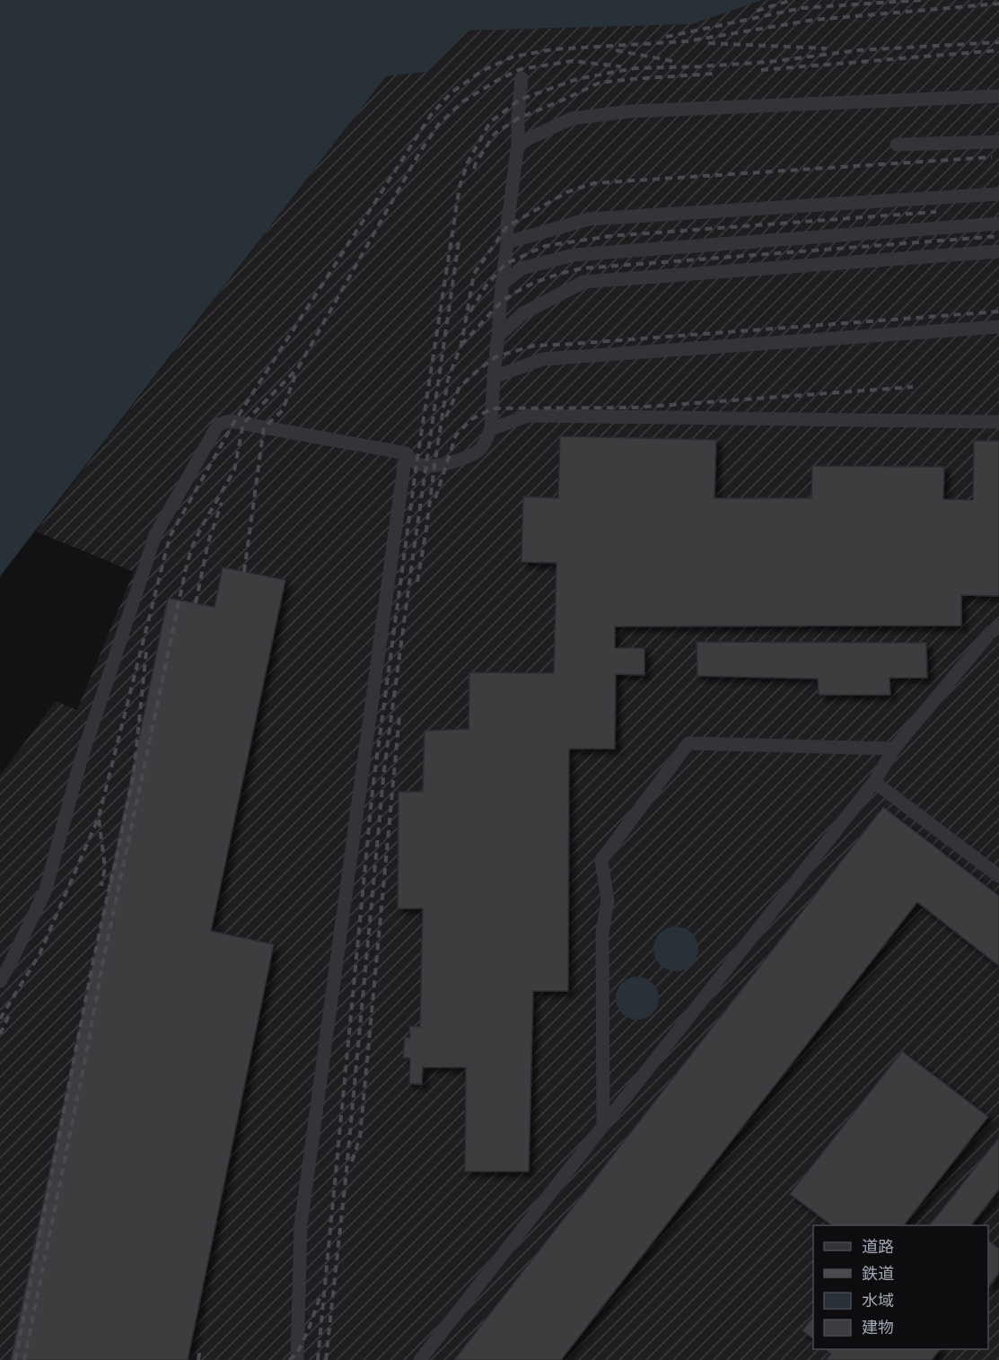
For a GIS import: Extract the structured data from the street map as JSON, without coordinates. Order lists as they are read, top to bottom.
{
  "legend": [
    "道路",
    "鉄道",
    "水域",
    "建物"
  ]
}
